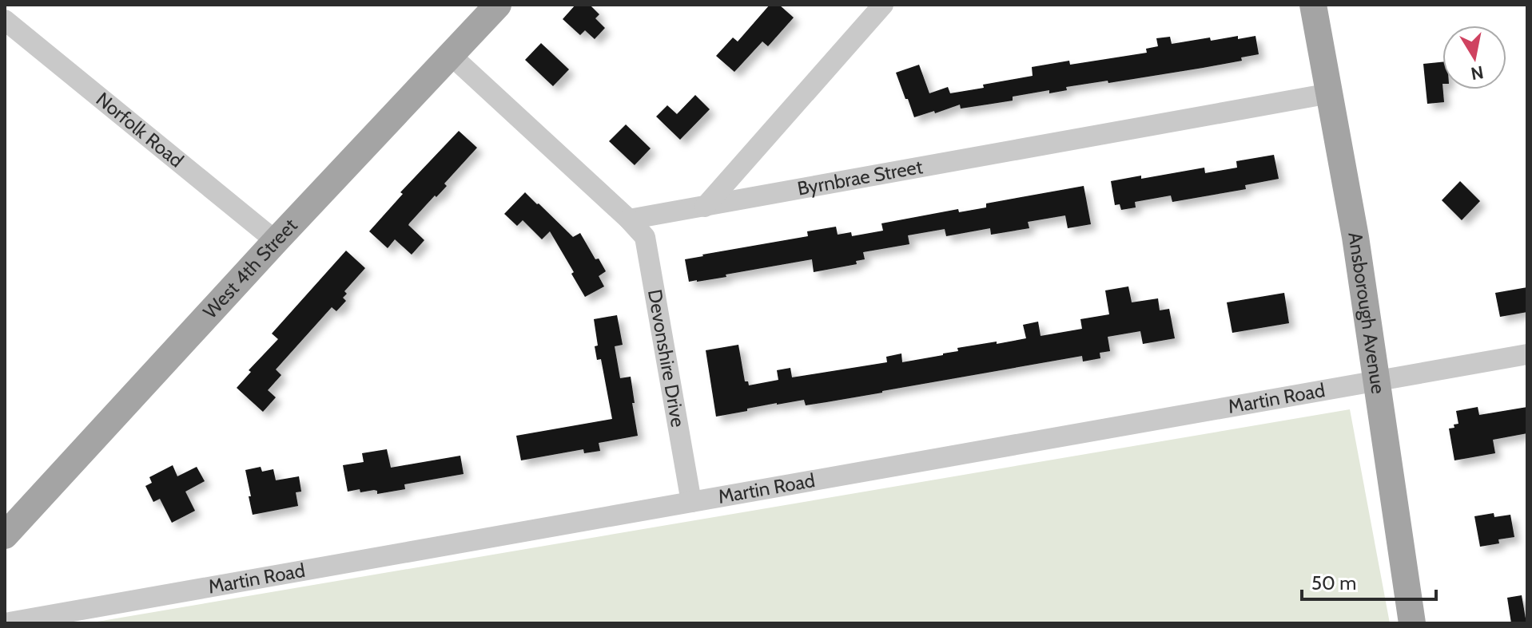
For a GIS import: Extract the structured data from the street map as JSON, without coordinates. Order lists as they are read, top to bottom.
{
  "streets": {
    "main road": ["West 4th Street", "Ansborough Avenue"],
    "street": [
      "Norfolk Road",
      "Byrnbrae Street",
      "Devonshire Drive",
      "Martin Road"
    ]
  },
  "crossings": [
    ["Norfolk Road", "West 4th Street"],
    ["Byrnbrae Street", "Ansborough Avenue"],
    ["Byrnbrae Street", "Devonshire Drive"],
    ["Ansborough Avenue", "Martin Road"],
    ["Devonshire Drive", "Martin Road"]
  ],
  "scale_bar": "50 m",
  "north": "bottom"
}
